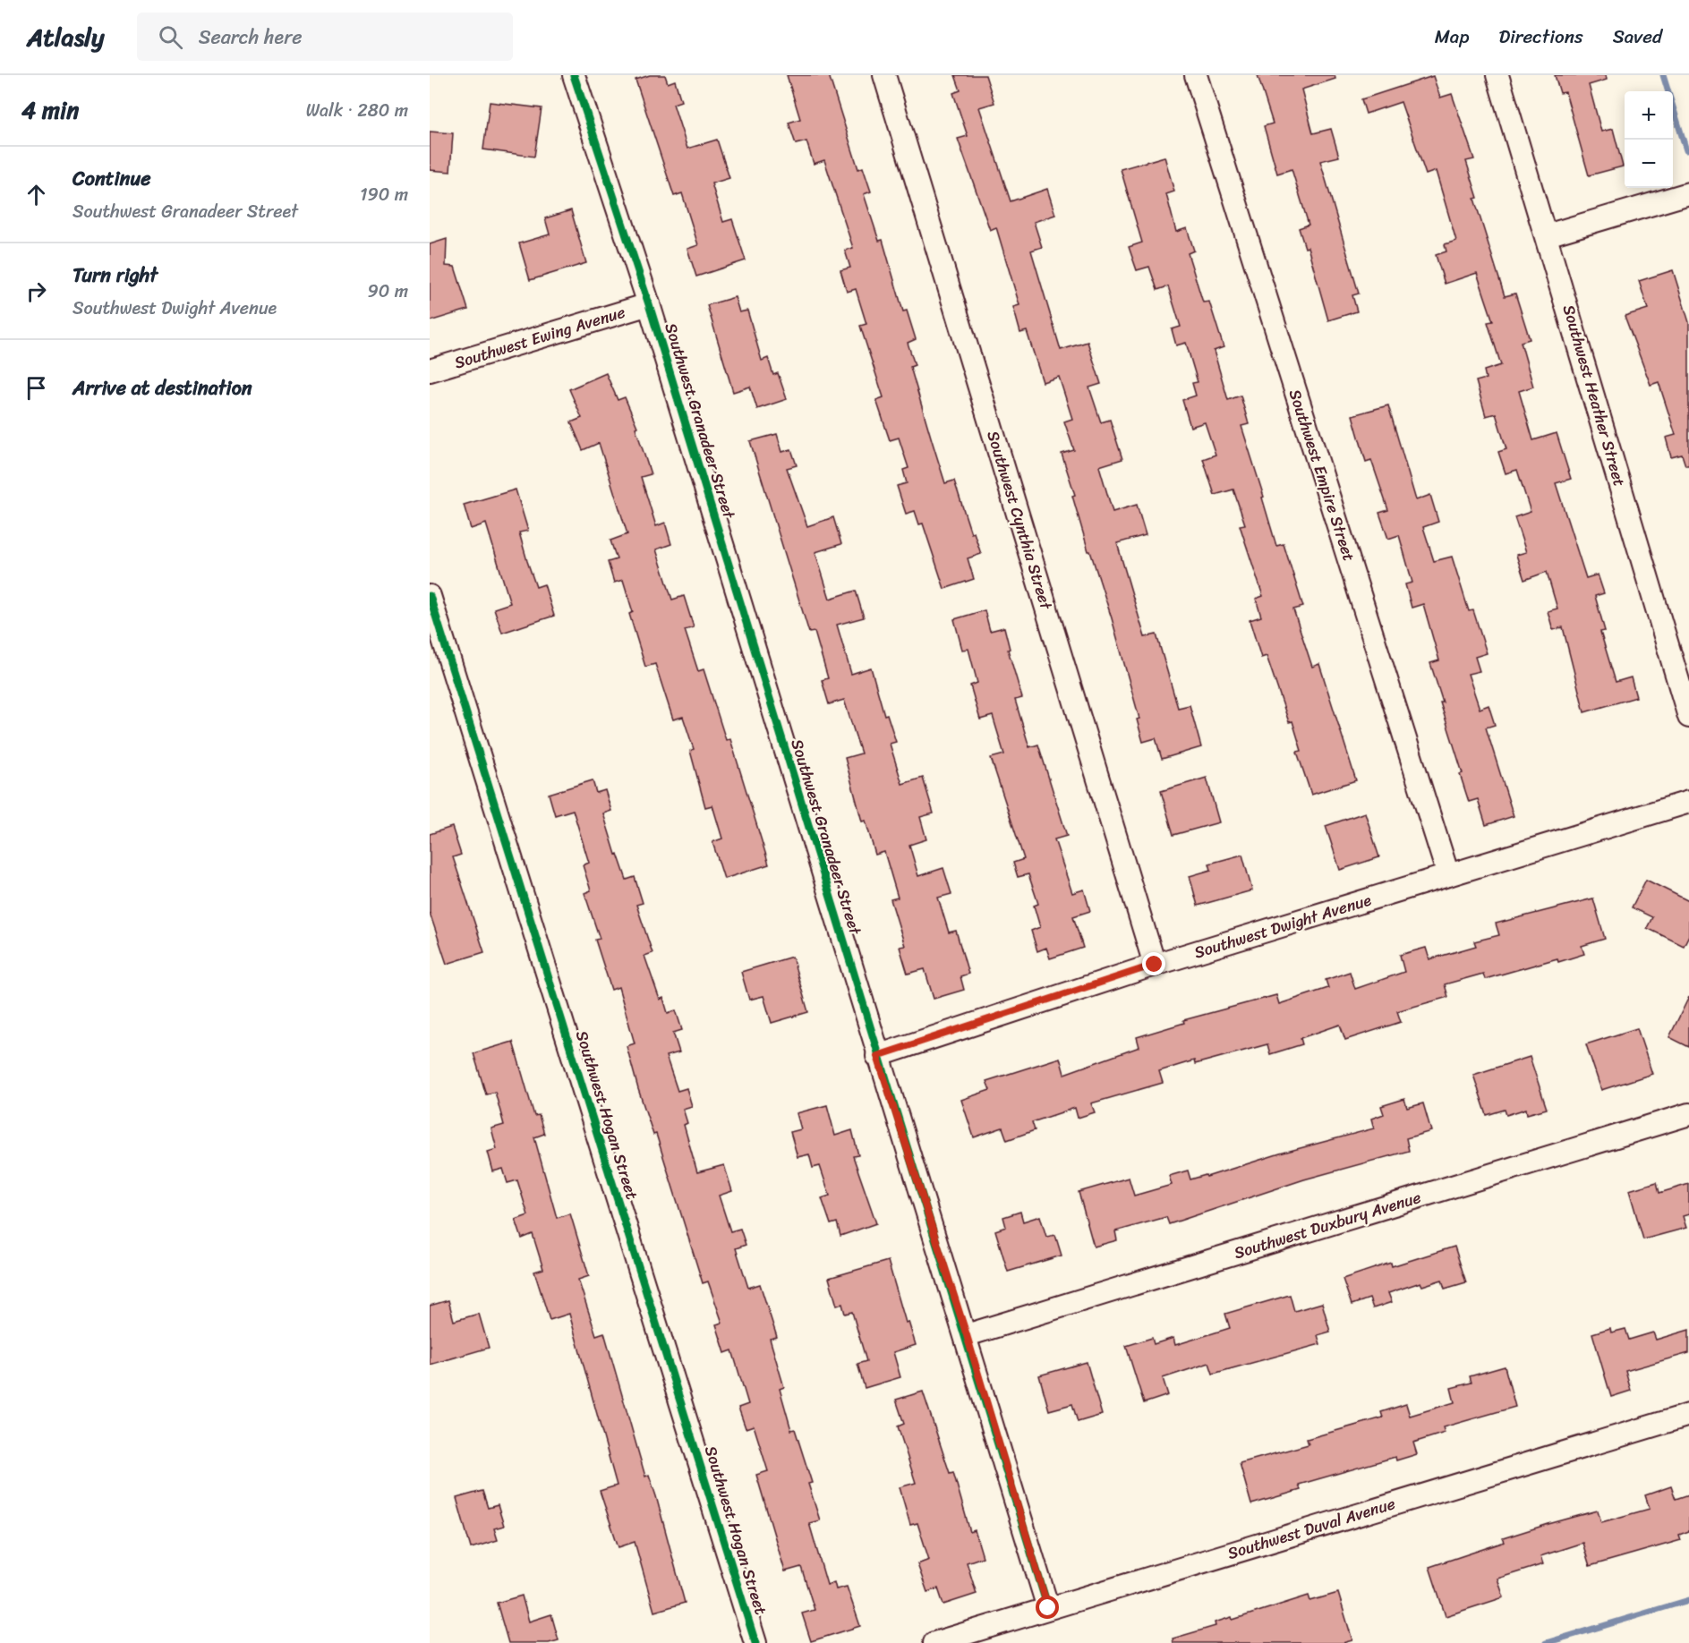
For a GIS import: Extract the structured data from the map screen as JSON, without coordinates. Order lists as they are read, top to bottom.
{
  "streets": {
    "street": [
      "Southwest Ewing Avenue",
      "Southwest Heather Street",
      "Southwest Granadeer Street",
      "Southwest Empire Street",
      "Southwest Cynthia Street",
      "Southwest Dwight Avenue",
      "Southwest Hogan Street",
      "Southwest Duxbury Avenue",
      "Southwest Duval Avenue"
    ]
  },
  "crossings": [
    ["Southwest Ewing Avenue", "Southwest Granadeer Street"],
    ["Southwest Granadeer Street", "Southwest Dwight Avenue"],
    ["Southwest Granadeer Street", "Southwest Duxbury Avenue"],
    ["Southwest Granadeer Street", "Southwest Duval Avenue"],
    ["Southwest Empire Street", "Southwest Dwight Avenue"],
    ["Southwest Cynthia Street", "Southwest Dwight Avenue"]
  ],
  "page": {
    "header": "Atlasly",
    "search": "Search here",
    "nav": ["Map", "Directions", "Saved"],
    "heading": ["4 min", "Walk · 280 m"],
    "map_buttons": ["+", "−"],
    "list": [
      ["Continue", "Southwest Granadeer Street", "190 m"],
      ["Turn right", "Southwest Dwight Avenue", "90 m"],
      "Arrive at destination"
    ]
  }
}
